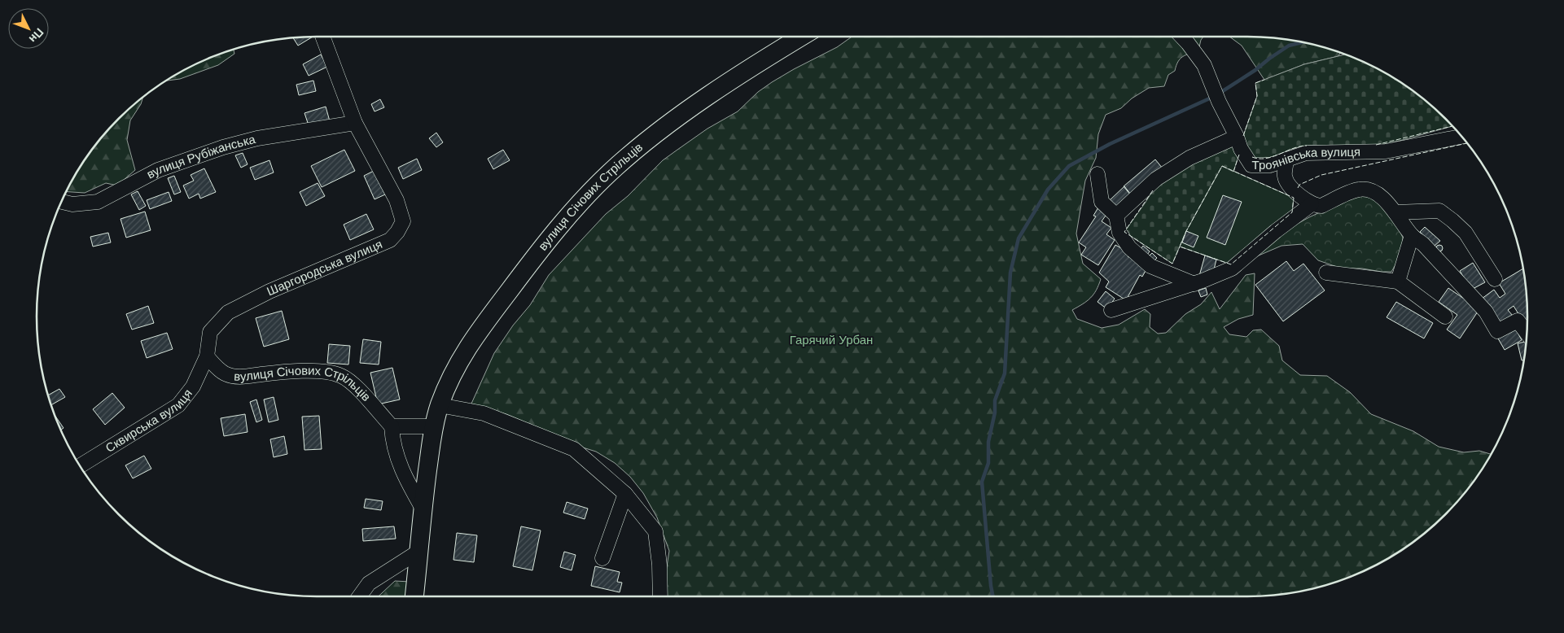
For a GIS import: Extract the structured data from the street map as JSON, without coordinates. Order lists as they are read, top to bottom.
{
  "streets": {
    "main road": ["вулиця Січових Стрільців"],
    "street": [
      "Троянівська вулиця",
      "вулиця Рубіжанська",
      "Шаргородська вулиця",
      "Сквирська вулиця"
    ]
  },
  "crossings": [
    ["вулиця Рубіжанська", "Шаргородська вулиця"],
    ["вулиця Січових Стрільців", "Шаргородська вулиця"],
    ["вулиця Січових Стрільців", "Сквирська вулиця"],
    ["Шаргородська вулиця", "Сквирська вулиця"]
  ],
  "parks": ["Гарячий Урбан"],
  "north": "bottom right"
}
